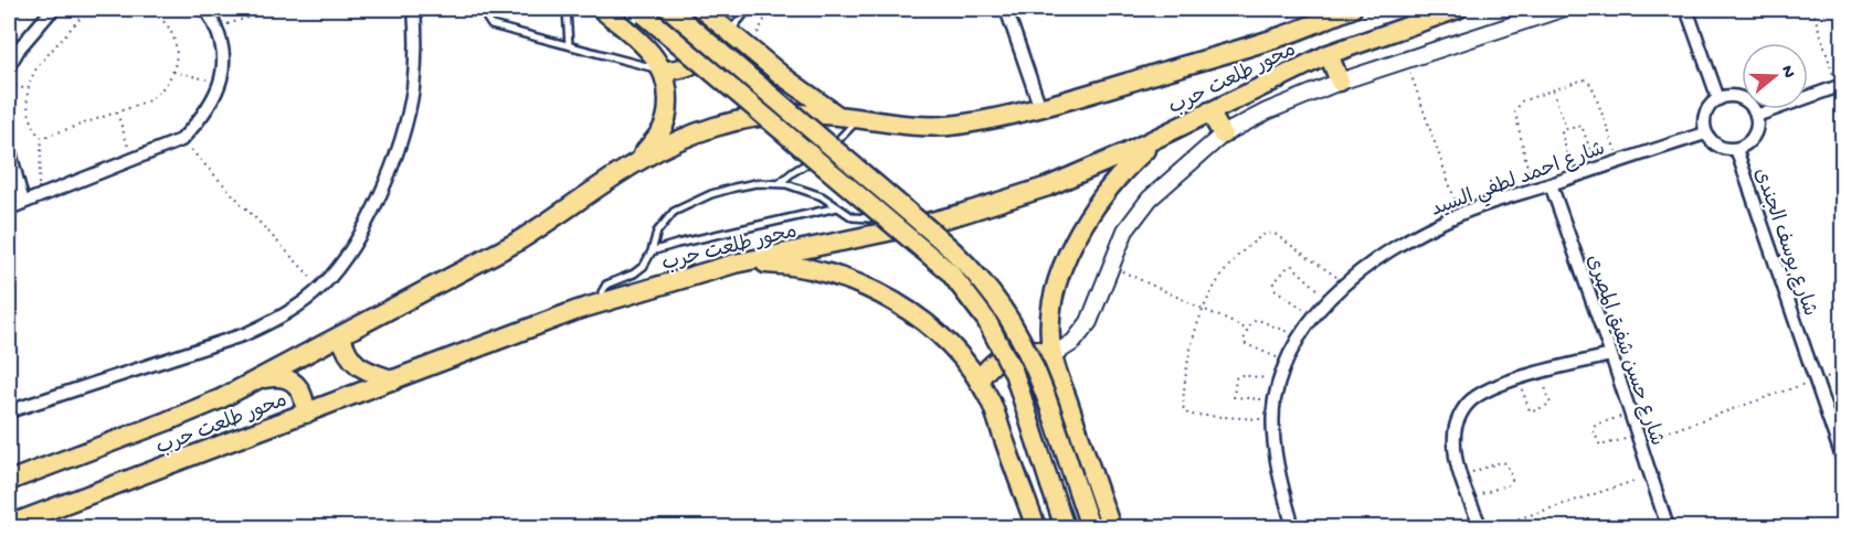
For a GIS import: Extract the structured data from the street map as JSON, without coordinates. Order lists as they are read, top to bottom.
{
  "streets": {
    "main road": ["محور طلعت حرب"],
    "street": ["شارع احمد لطفي السيد", "شارع يوسف الجندى", "شارع حسن شفيق المصرى"]
  },
  "crossings": [
    ["شارع احمد لطفي السيد", "شارع يوسف الجندى"],
    ["شارع احمد لطفي السيد", "شارع حسن شفيق المصرى"]
  ],
  "north": "right"
}
